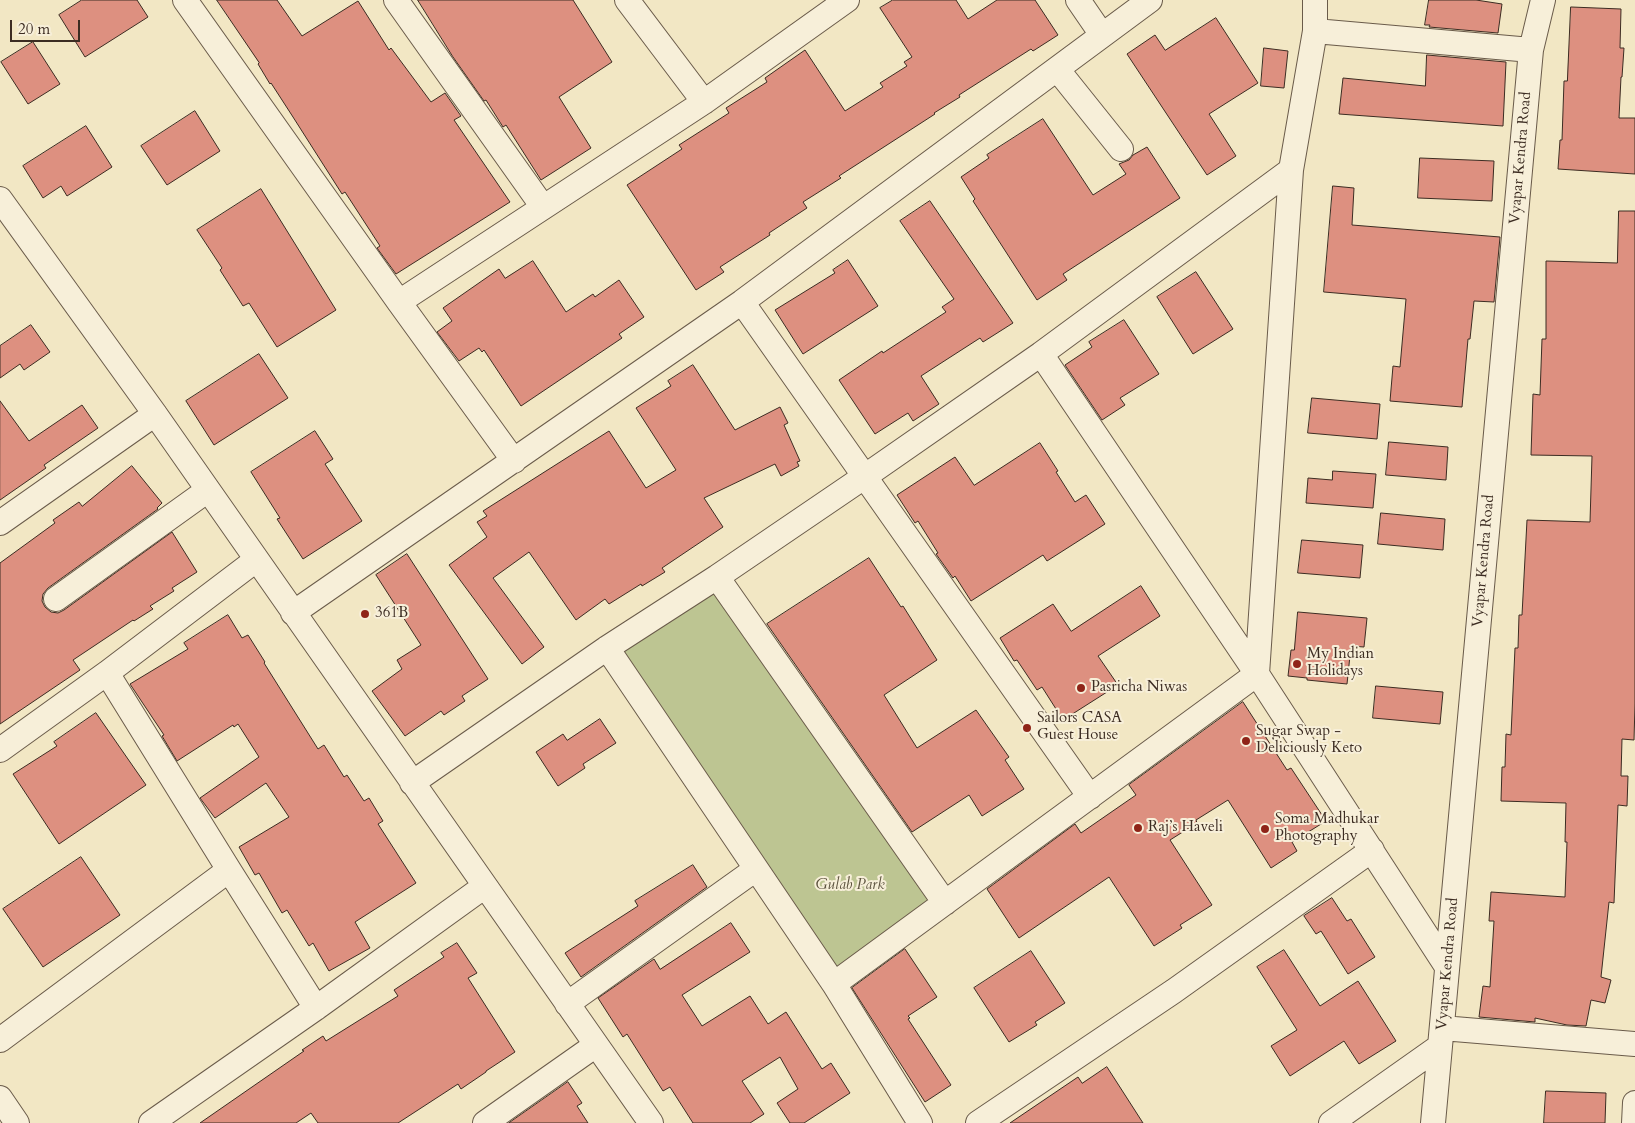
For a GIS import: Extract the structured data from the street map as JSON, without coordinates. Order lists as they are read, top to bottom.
{
  "streets": {
    "street": ["Vyapar Kendra Road"]
  },
  "parks": ["Gulab Park"],
  "places": [
    "361B",
    "My Indian Holidays",
    "Pasricha Niwas",
    "Sailors CASA Guest House",
    "Sugar Swap - Deliciously Keto",
    "Raj’s Haveli",
    "Soma Madhukar Photography"
  ],
  "scale_bar": "20 m"
}
